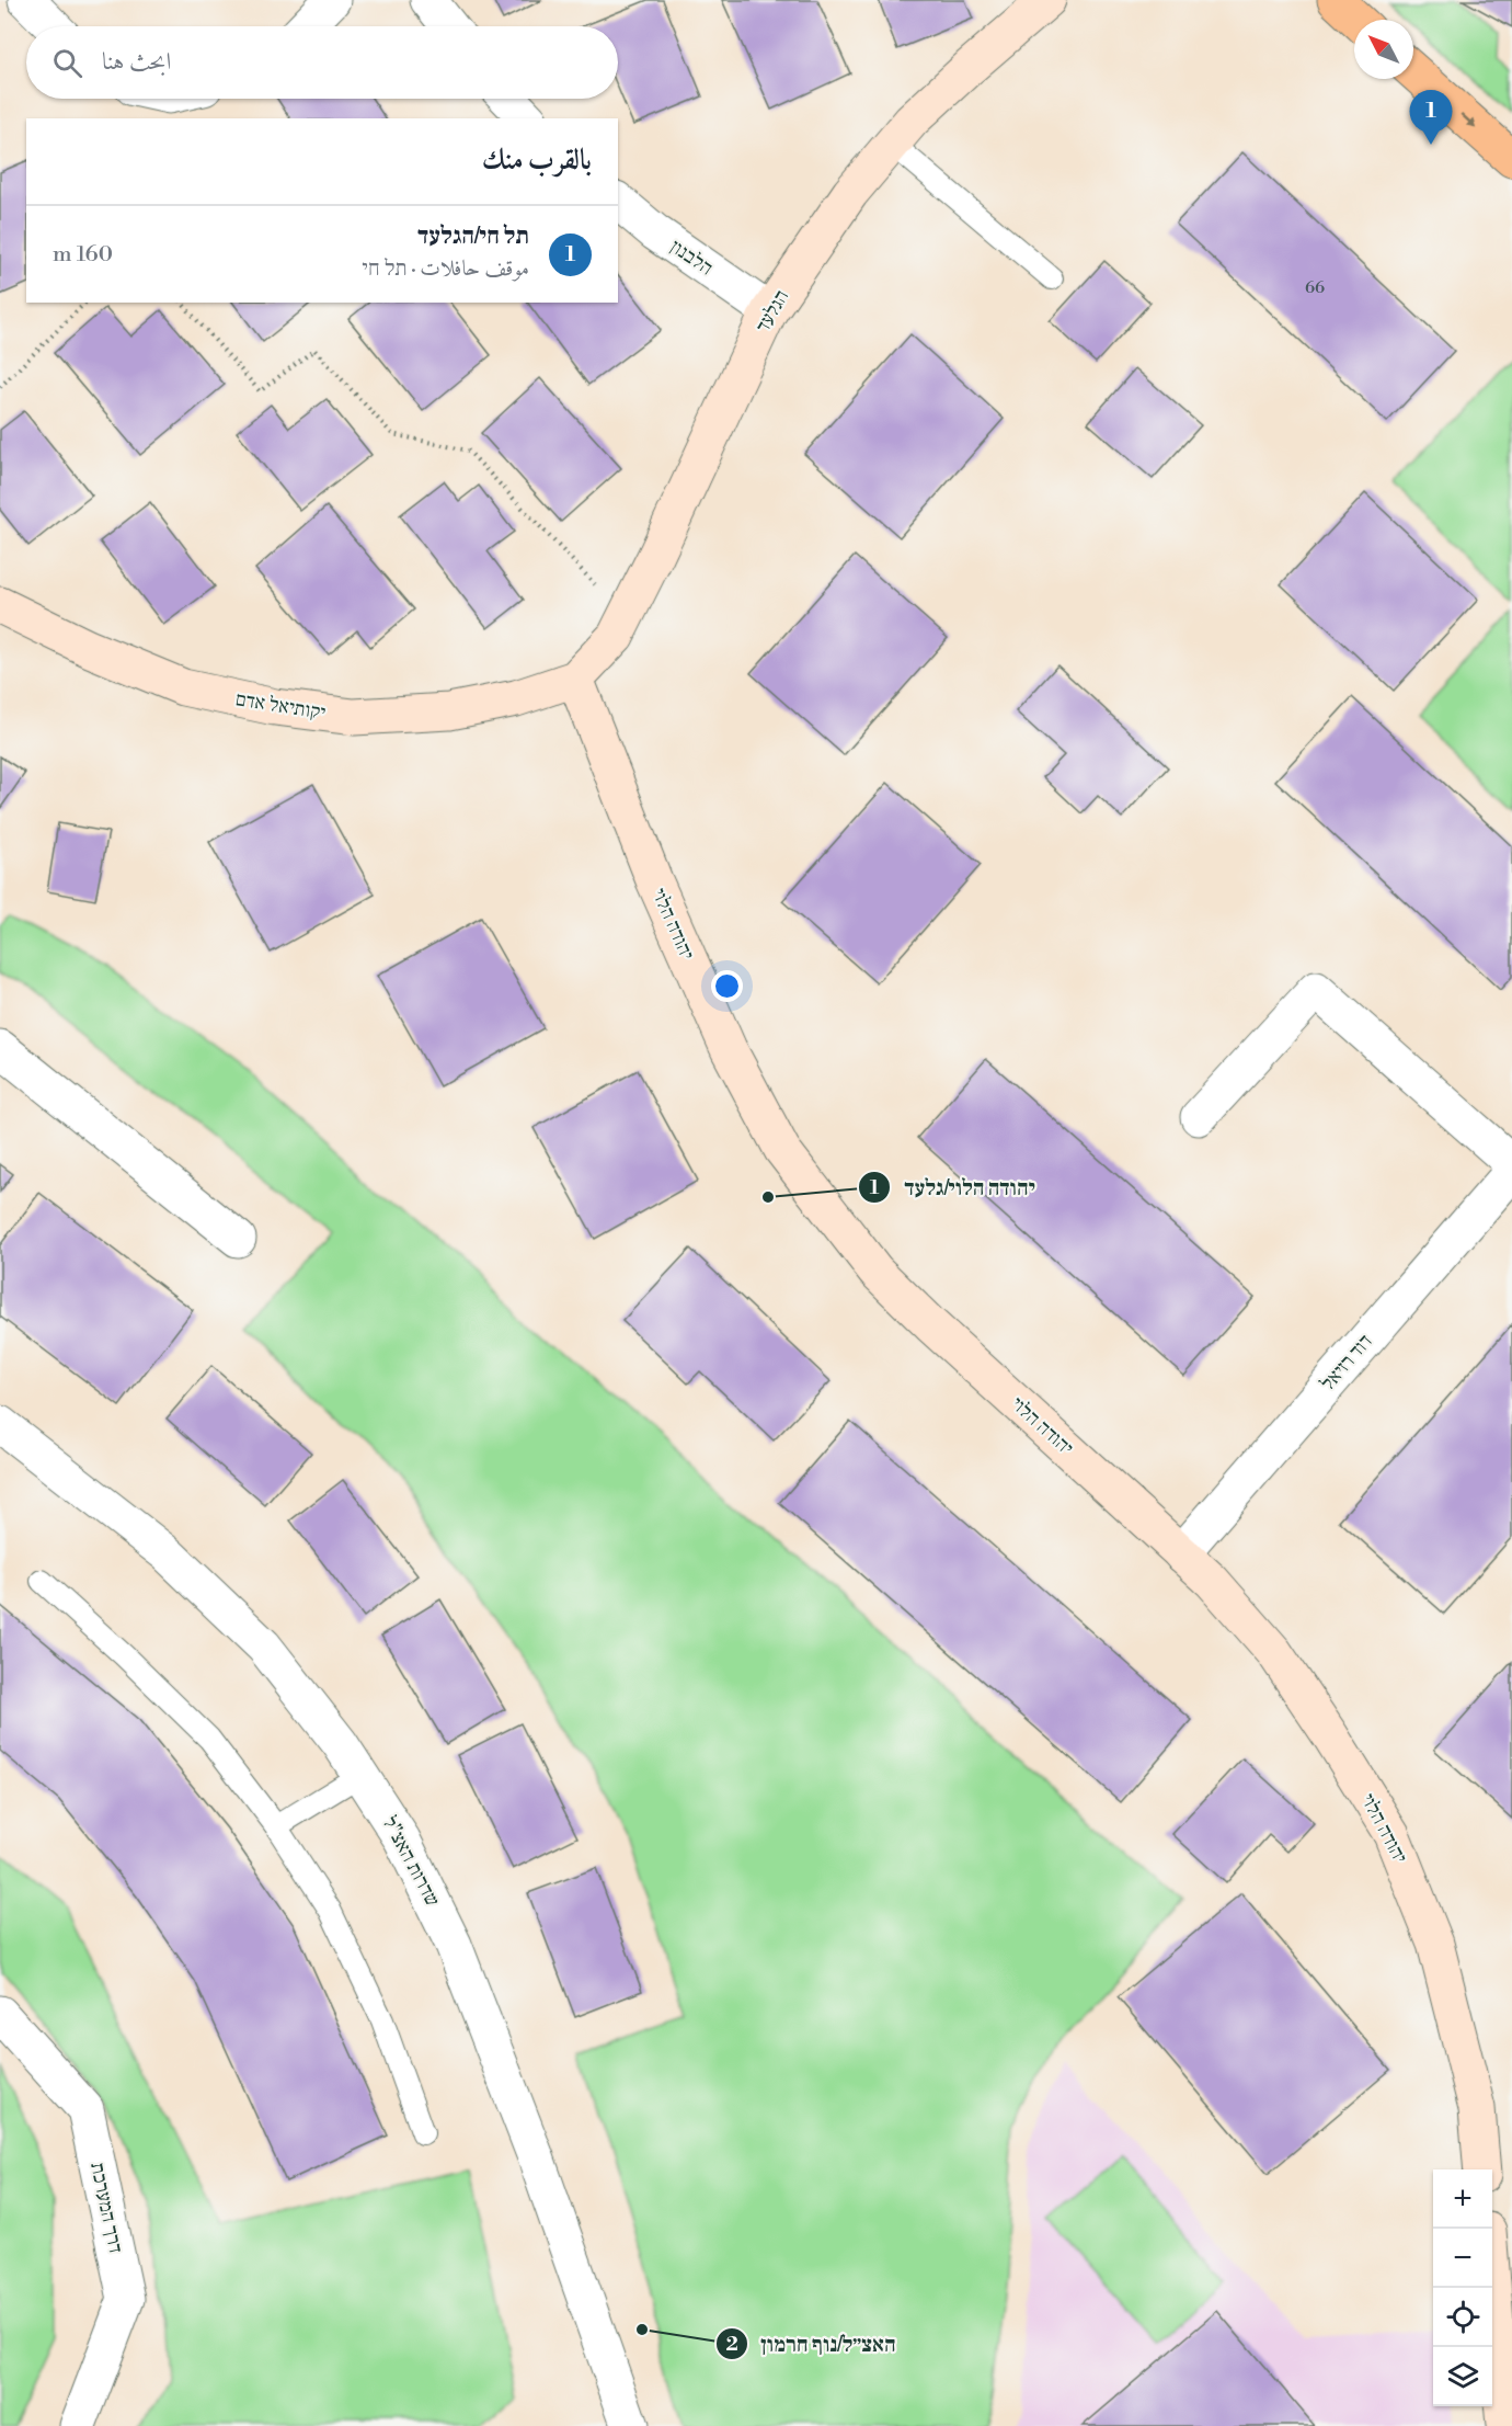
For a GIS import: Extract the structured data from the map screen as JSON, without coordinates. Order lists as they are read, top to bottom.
{
  "streets": {
    "street": [
      "הלבנון",
      "הגלעד",
      "יקותיאל אדם",
      "יהודה הלוי",
      "דוד רזיאל",
      "שדרות האצ\"ל",
      "דרך המערכת"
    ]
  },
  "crossings": [
    ["הלבנון", "הגלעד"],
    ["הגלעד", "יקותיאל אדם"],
    ["הגלעד", "יהודה הלוי"],
    ["יקותיאל אדם", "יהודה הלוי"],
    ["יהודה הלוי", "דוד רזיאל"]
  ],
  "places": ["יהודה הלוי/גלעד", "האצ״ל/נוף חרמון"],
  "house_numbers": ["66"],
  "north": "top left",
  "page": {
    "search": "ابحث هنا",
    "pins": "1",
    "heading": "بالقرب منك",
    "list": [
      {
        "mark": "1",
        "name": "תל חי/הגלעד",
        "note": "موقف حافلات · תל חי",
        "value": "160 m"
      }
    ],
    "map_buttons": ["+", "−"]
  }
}
